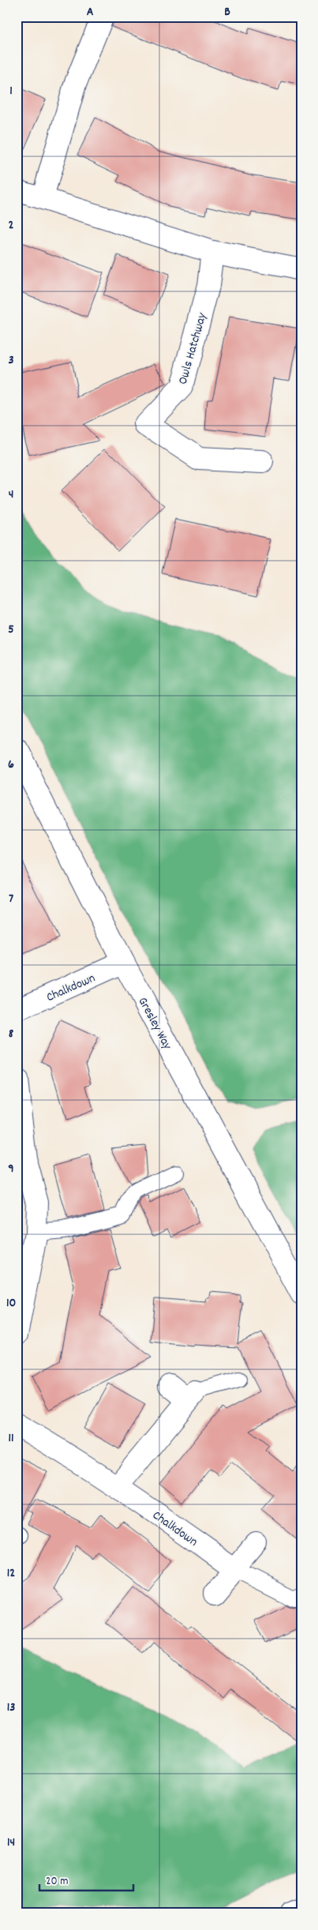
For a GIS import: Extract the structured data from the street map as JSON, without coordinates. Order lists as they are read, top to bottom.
{
  "streets": {
    "street": ["Owls Hatchway", "Chalkdown", "Gresley Way"]
  },
  "crossings": [
    ["Chalkdown", "Gresley Way"]
  ],
  "scale_bar": "20 m",
  "grid": {
    "columns": ["A", "B"],
    "rows": [
      "1",
      "2",
      "3",
      "4",
      "5",
      "6",
      "7",
      "8",
      "9",
      "10",
      "11",
      "12",
      "13",
      "14"
    ]
  }
}
